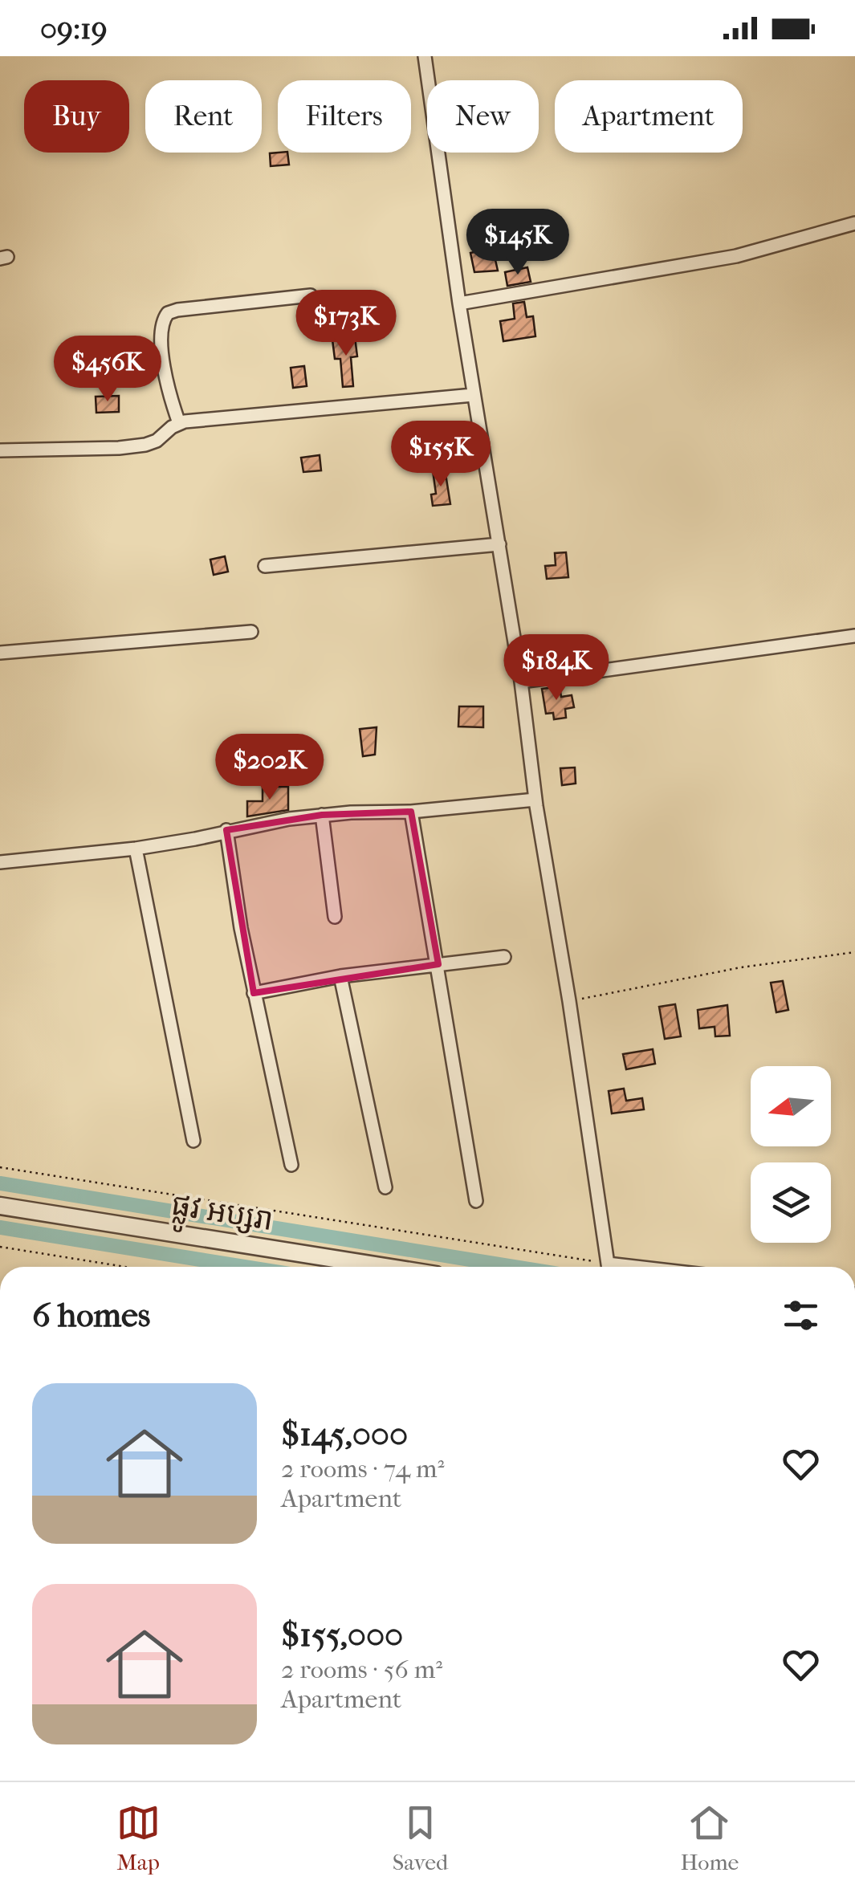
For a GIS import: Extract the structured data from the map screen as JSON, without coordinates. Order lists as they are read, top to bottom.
{
  "streets": {
    "street": ["ផ្លូវ អប្សរា"]
  },
  "north": "left",
  "page": {
    "status": "09:19",
    "chip": [
      "Buy",
      "Rent",
      "Filters",
      "New",
      "Apartment"
    ],
    "price": [
      "$145K",
      "$173K",
      "$456K",
      "$155K",
      "$184K",
      "$202K"
    ],
    "heading": "6 homes",
    "list": [
      {
        "name": "$145,000",
        "note": "2 rooms · 74 m² · Apartment"
      },
      {
        "name": "$155,000",
        "note": "2 rooms · 56 m² · Apartment"
      }
    ],
    "tabs": ["Map", "Saved", "Home"]
  }
}
